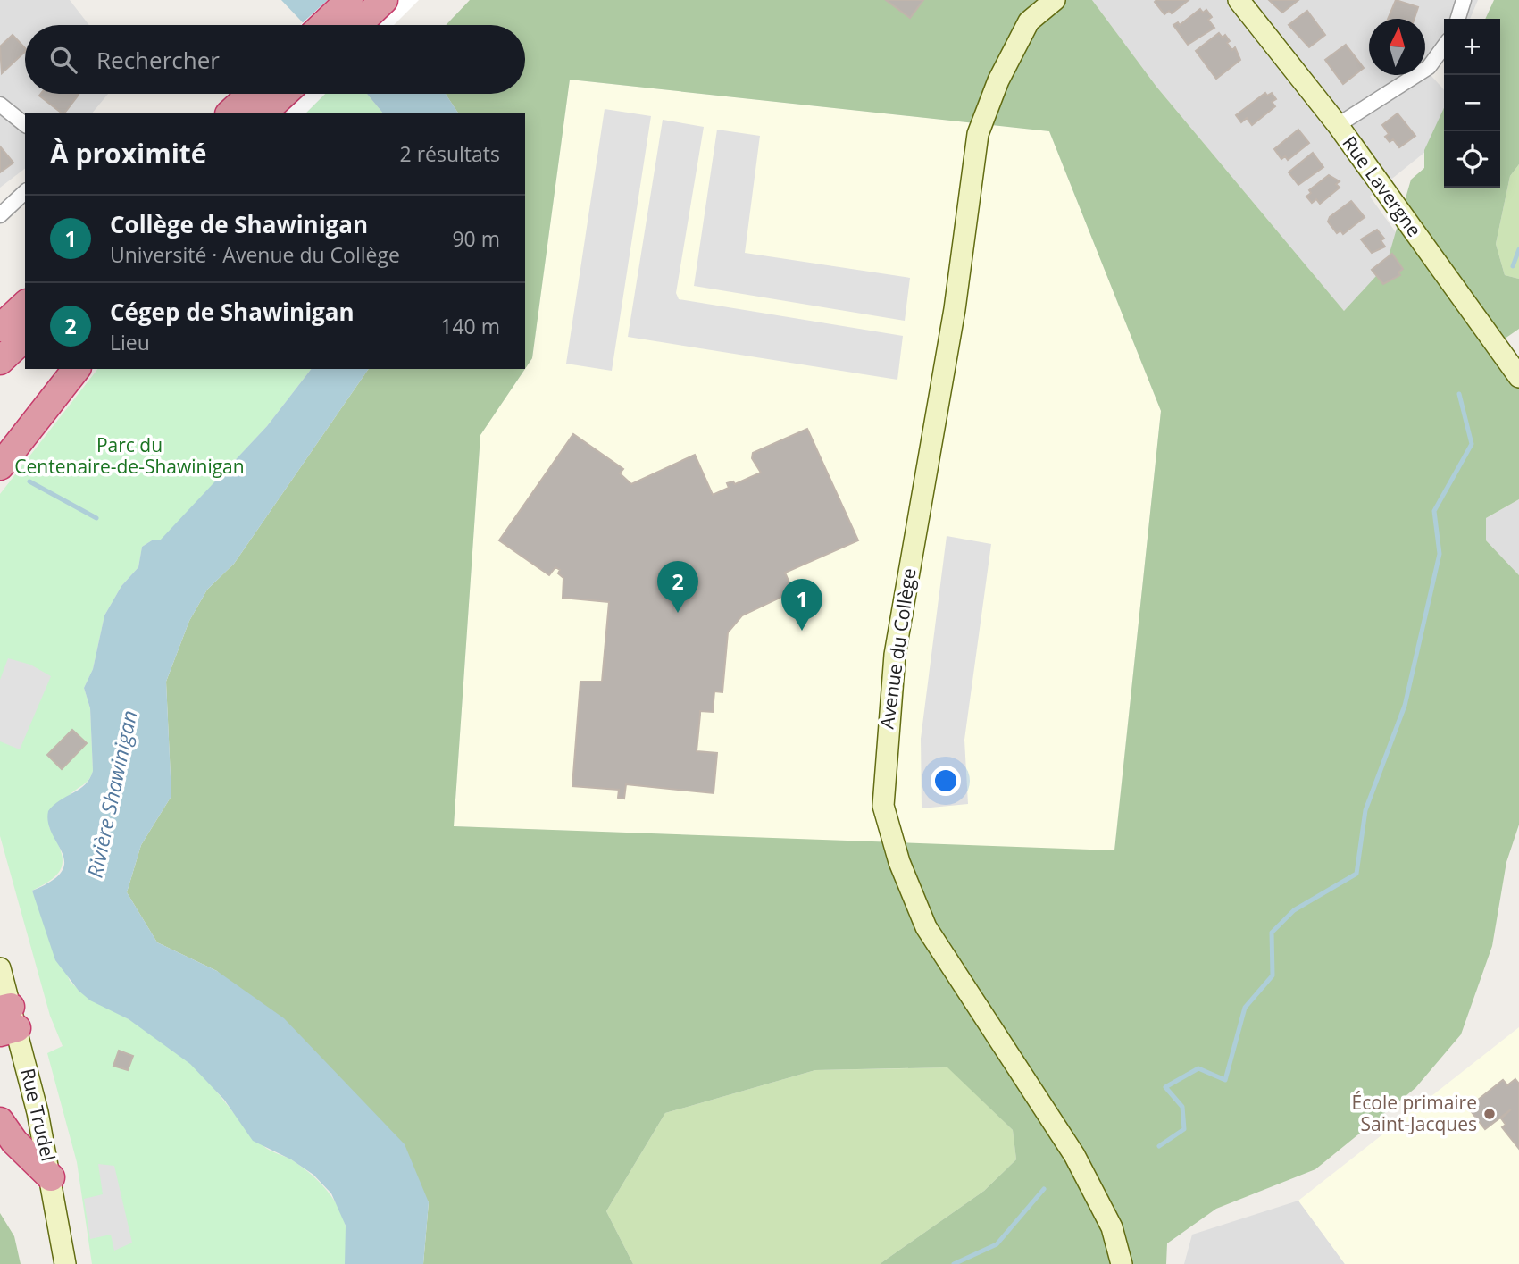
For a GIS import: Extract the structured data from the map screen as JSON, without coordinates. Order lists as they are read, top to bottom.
{
  "streets": {
    "street": ["Rue Lavergne", "Avenue du Collège", "Rue Trudel"]
  },
  "water": ["Rivière Shawinigan"],
  "parks": ["Parc du Centenaire-de-Shawinigan"],
  "places": ["École primaire Saint-Jacques"],
  "north": "top",
  "page": {
    "map_buttons": ["+", "−"],
    "search": "Rechercher",
    "heading": ["À proximité", "2 résultats"],
    "list": [
      {
        "mark": "1",
        "name": "Collège de Shawinigan",
        "note": "Université · Avenue du Collège",
        "value": "90 m"
      },
      {
        "mark": "2",
        "name": "Cégep de Shawinigan",
        "note": "Lieu",
        "value": "140 m"
      }
    ],
    "pins": ["2", "1"]
  }
}
